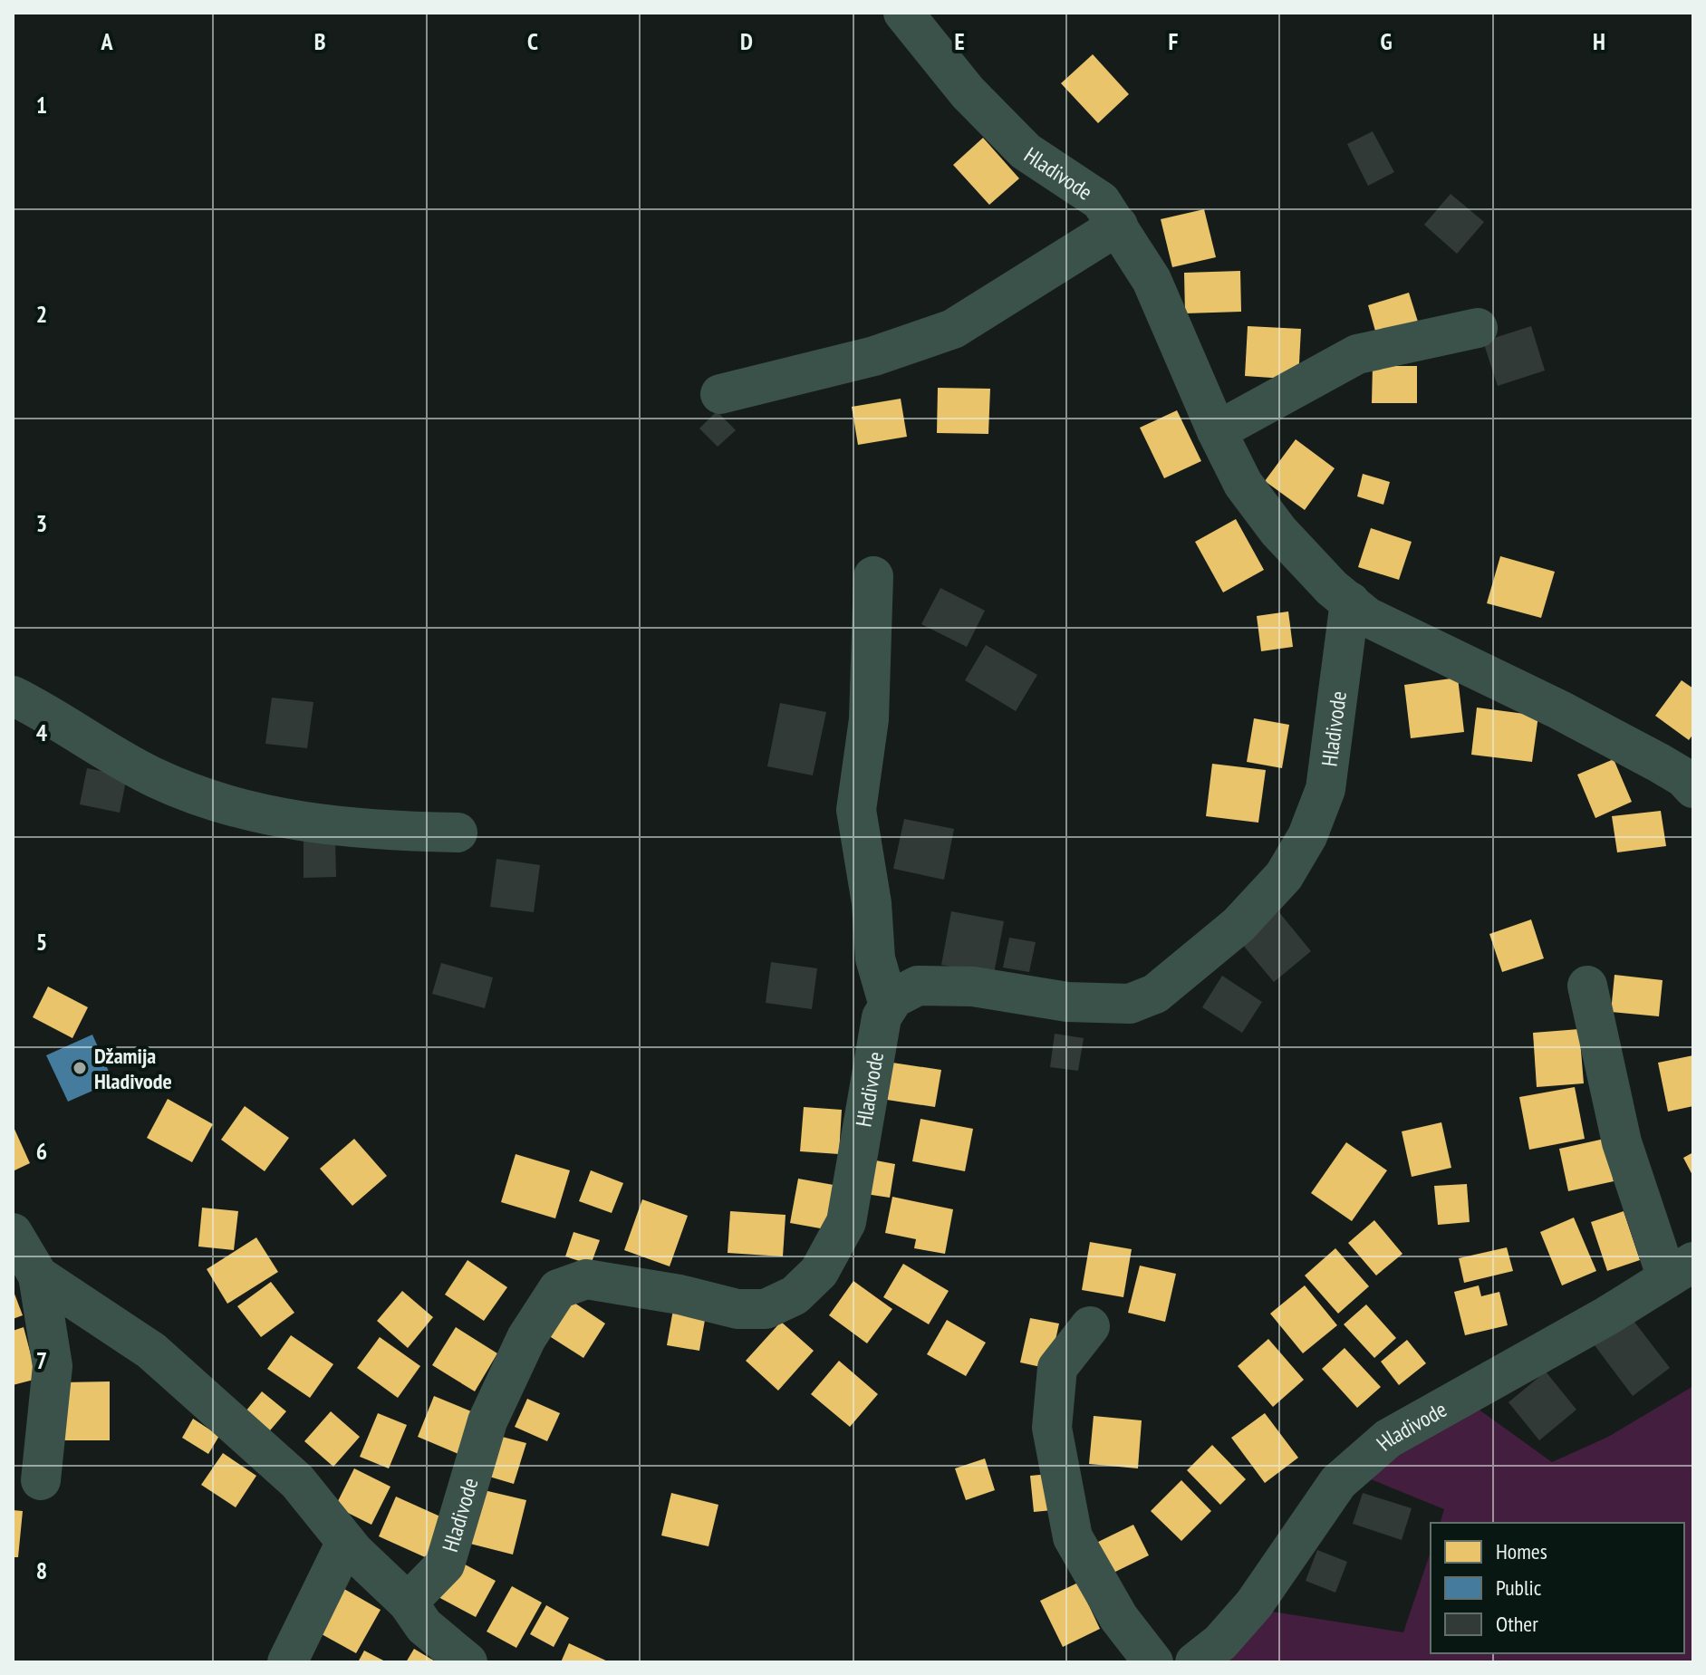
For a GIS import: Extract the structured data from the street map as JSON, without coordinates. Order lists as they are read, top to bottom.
{
  "streets": {
    "street": ["Hladivode"]
  },
  "places": ["Džamija Hladivode"],
  "legend": ["Homes", "Public", "Other"],
  "grid": {
    "columns": [
      "A",
      "B",
      "C",
      "D",
      "E",
      "F",
      "G",
      "H"
    ],
    "rows": [
      "1",
      "2",
      "3",
      "4",
      "5",
      "6",
      "7",
      "8"
    ]
  }
}
